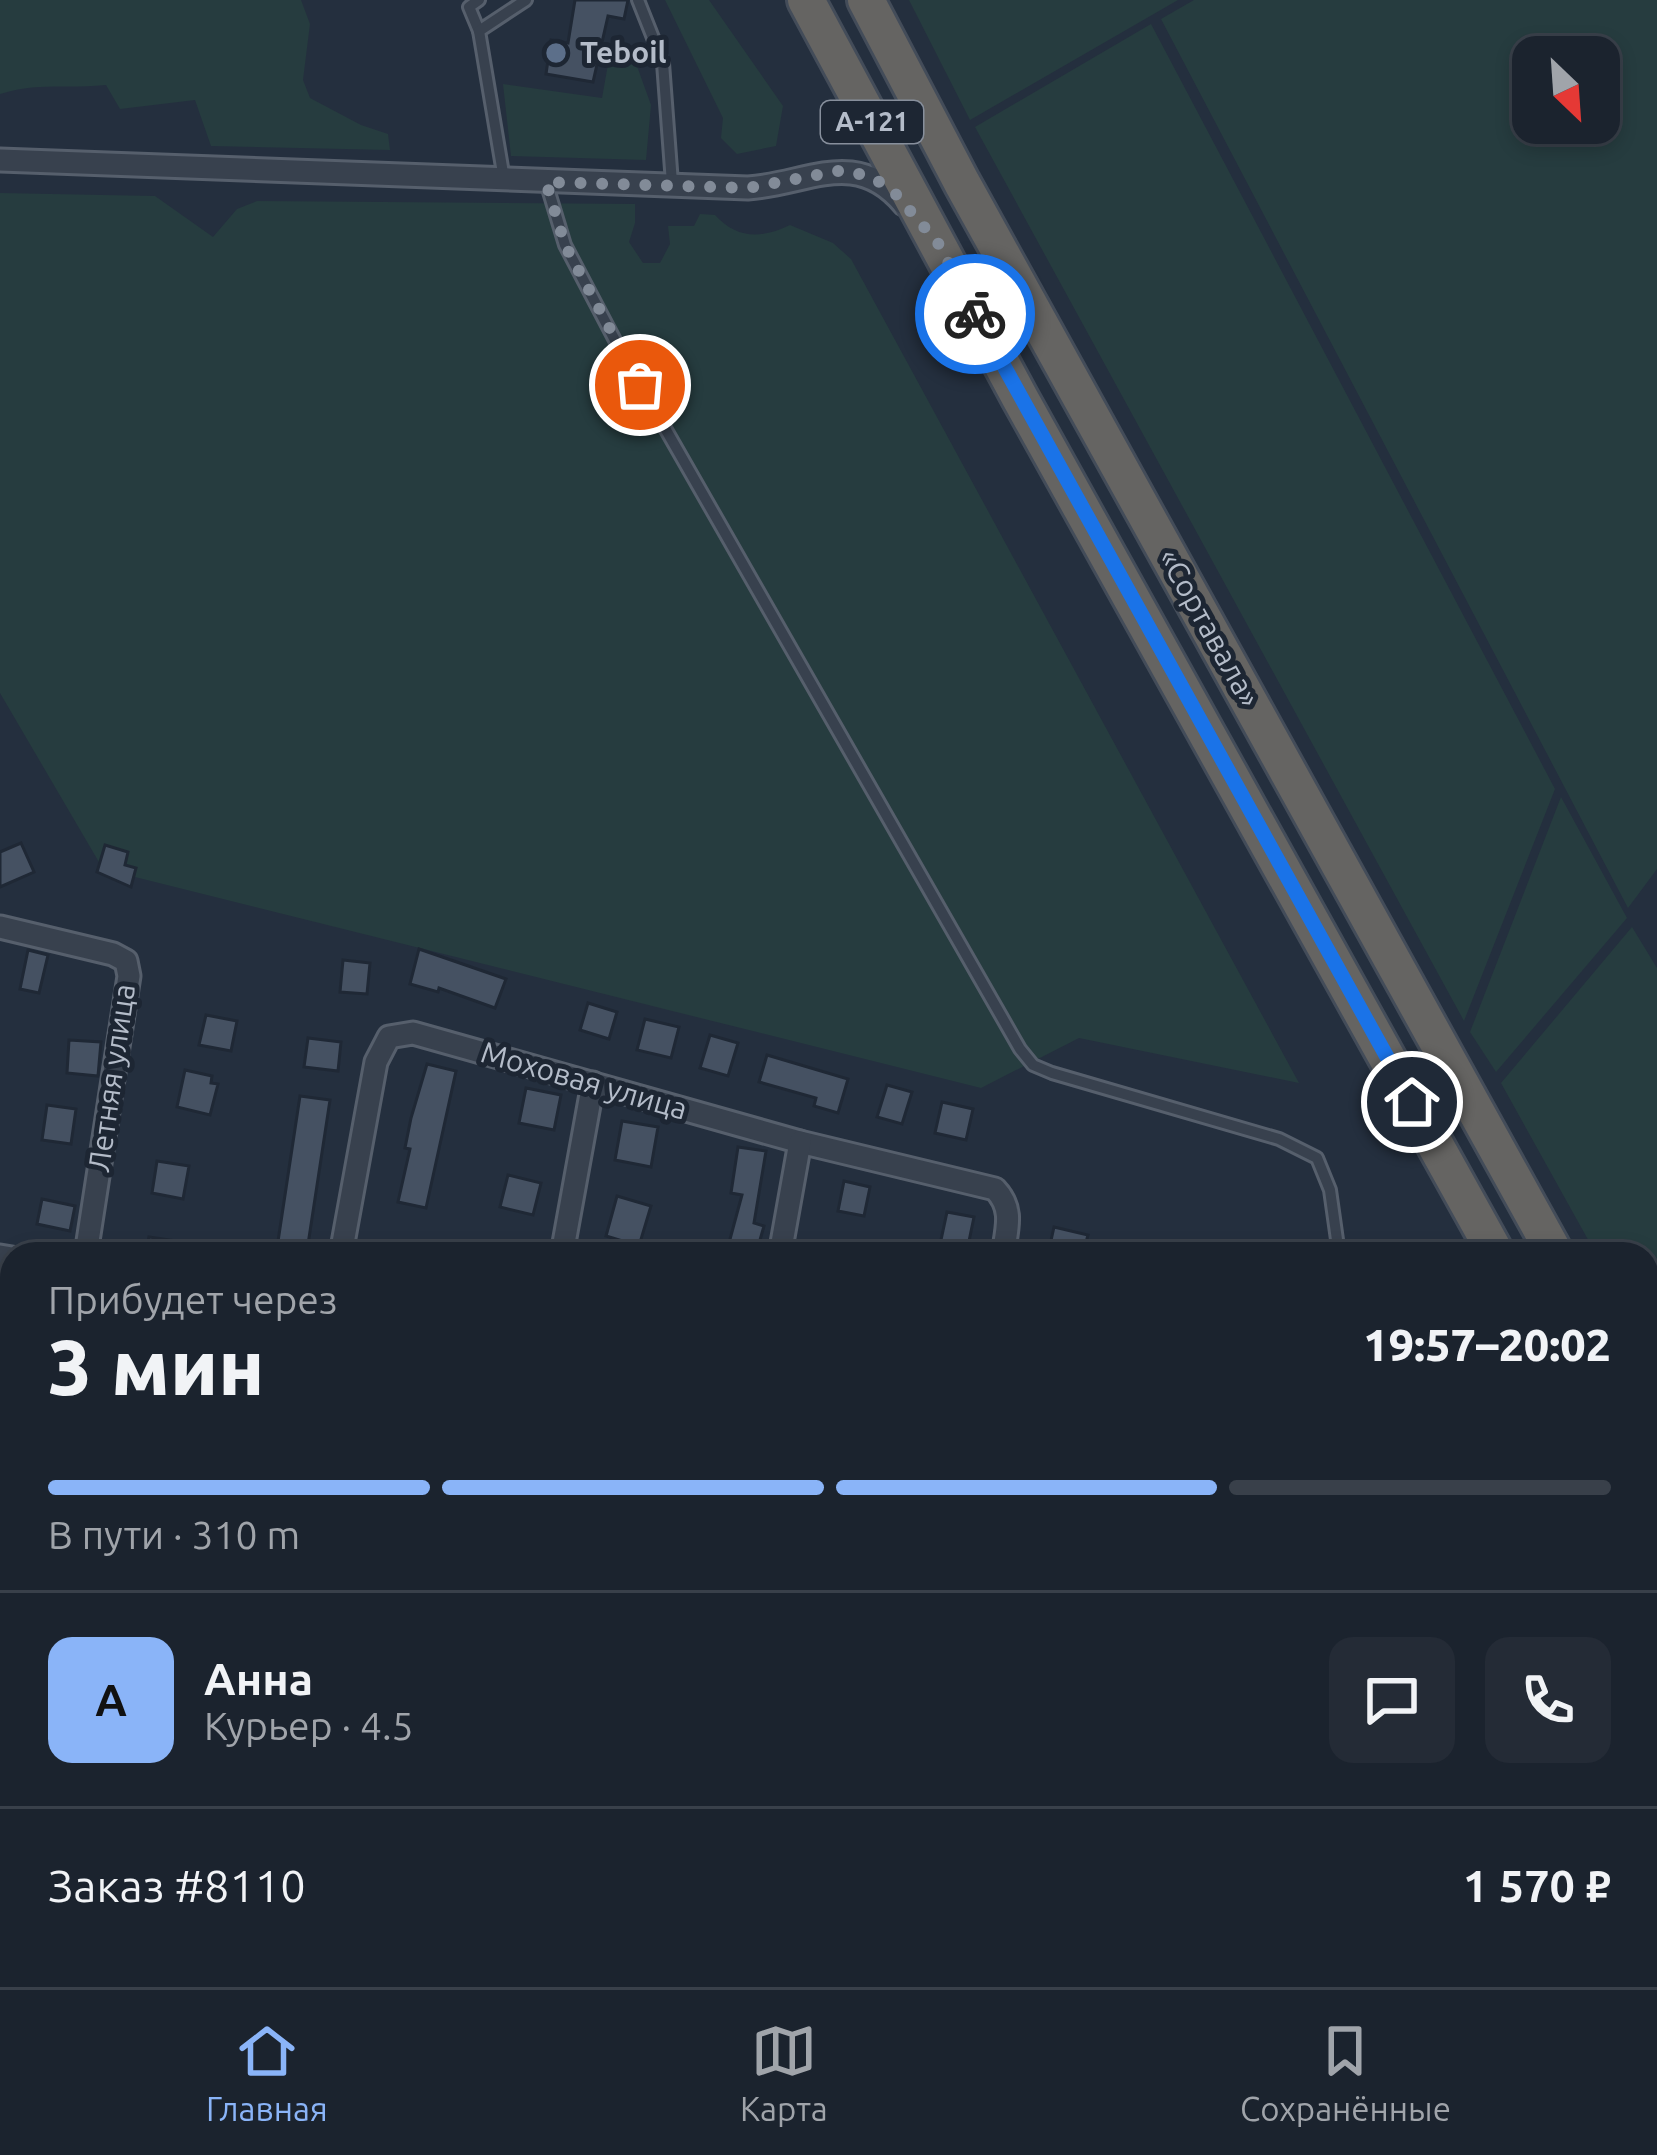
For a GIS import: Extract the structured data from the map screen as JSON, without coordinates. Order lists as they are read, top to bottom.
{
  "streets": {
    "highway": ["А-121", "«Сортавала»"],
    "street": ["Летняя улица", "Моховая улица"]
  },
  "places": ["Teboil"],
  "north": "bottom right",
  "page": {
    "heading": ["3 мин", "Прибудет через", "19:57–20:02"],
    "panel": [
      "Анна",
      "Курьер · 4.5",
      "Заказ #8110",
      "1 570 ₽"
    ],
    "bar": "В пути · 310 m",
    "round": "А",
    "tabs": ["Главная", "Карта", "Сохранённые"]
  }
}
